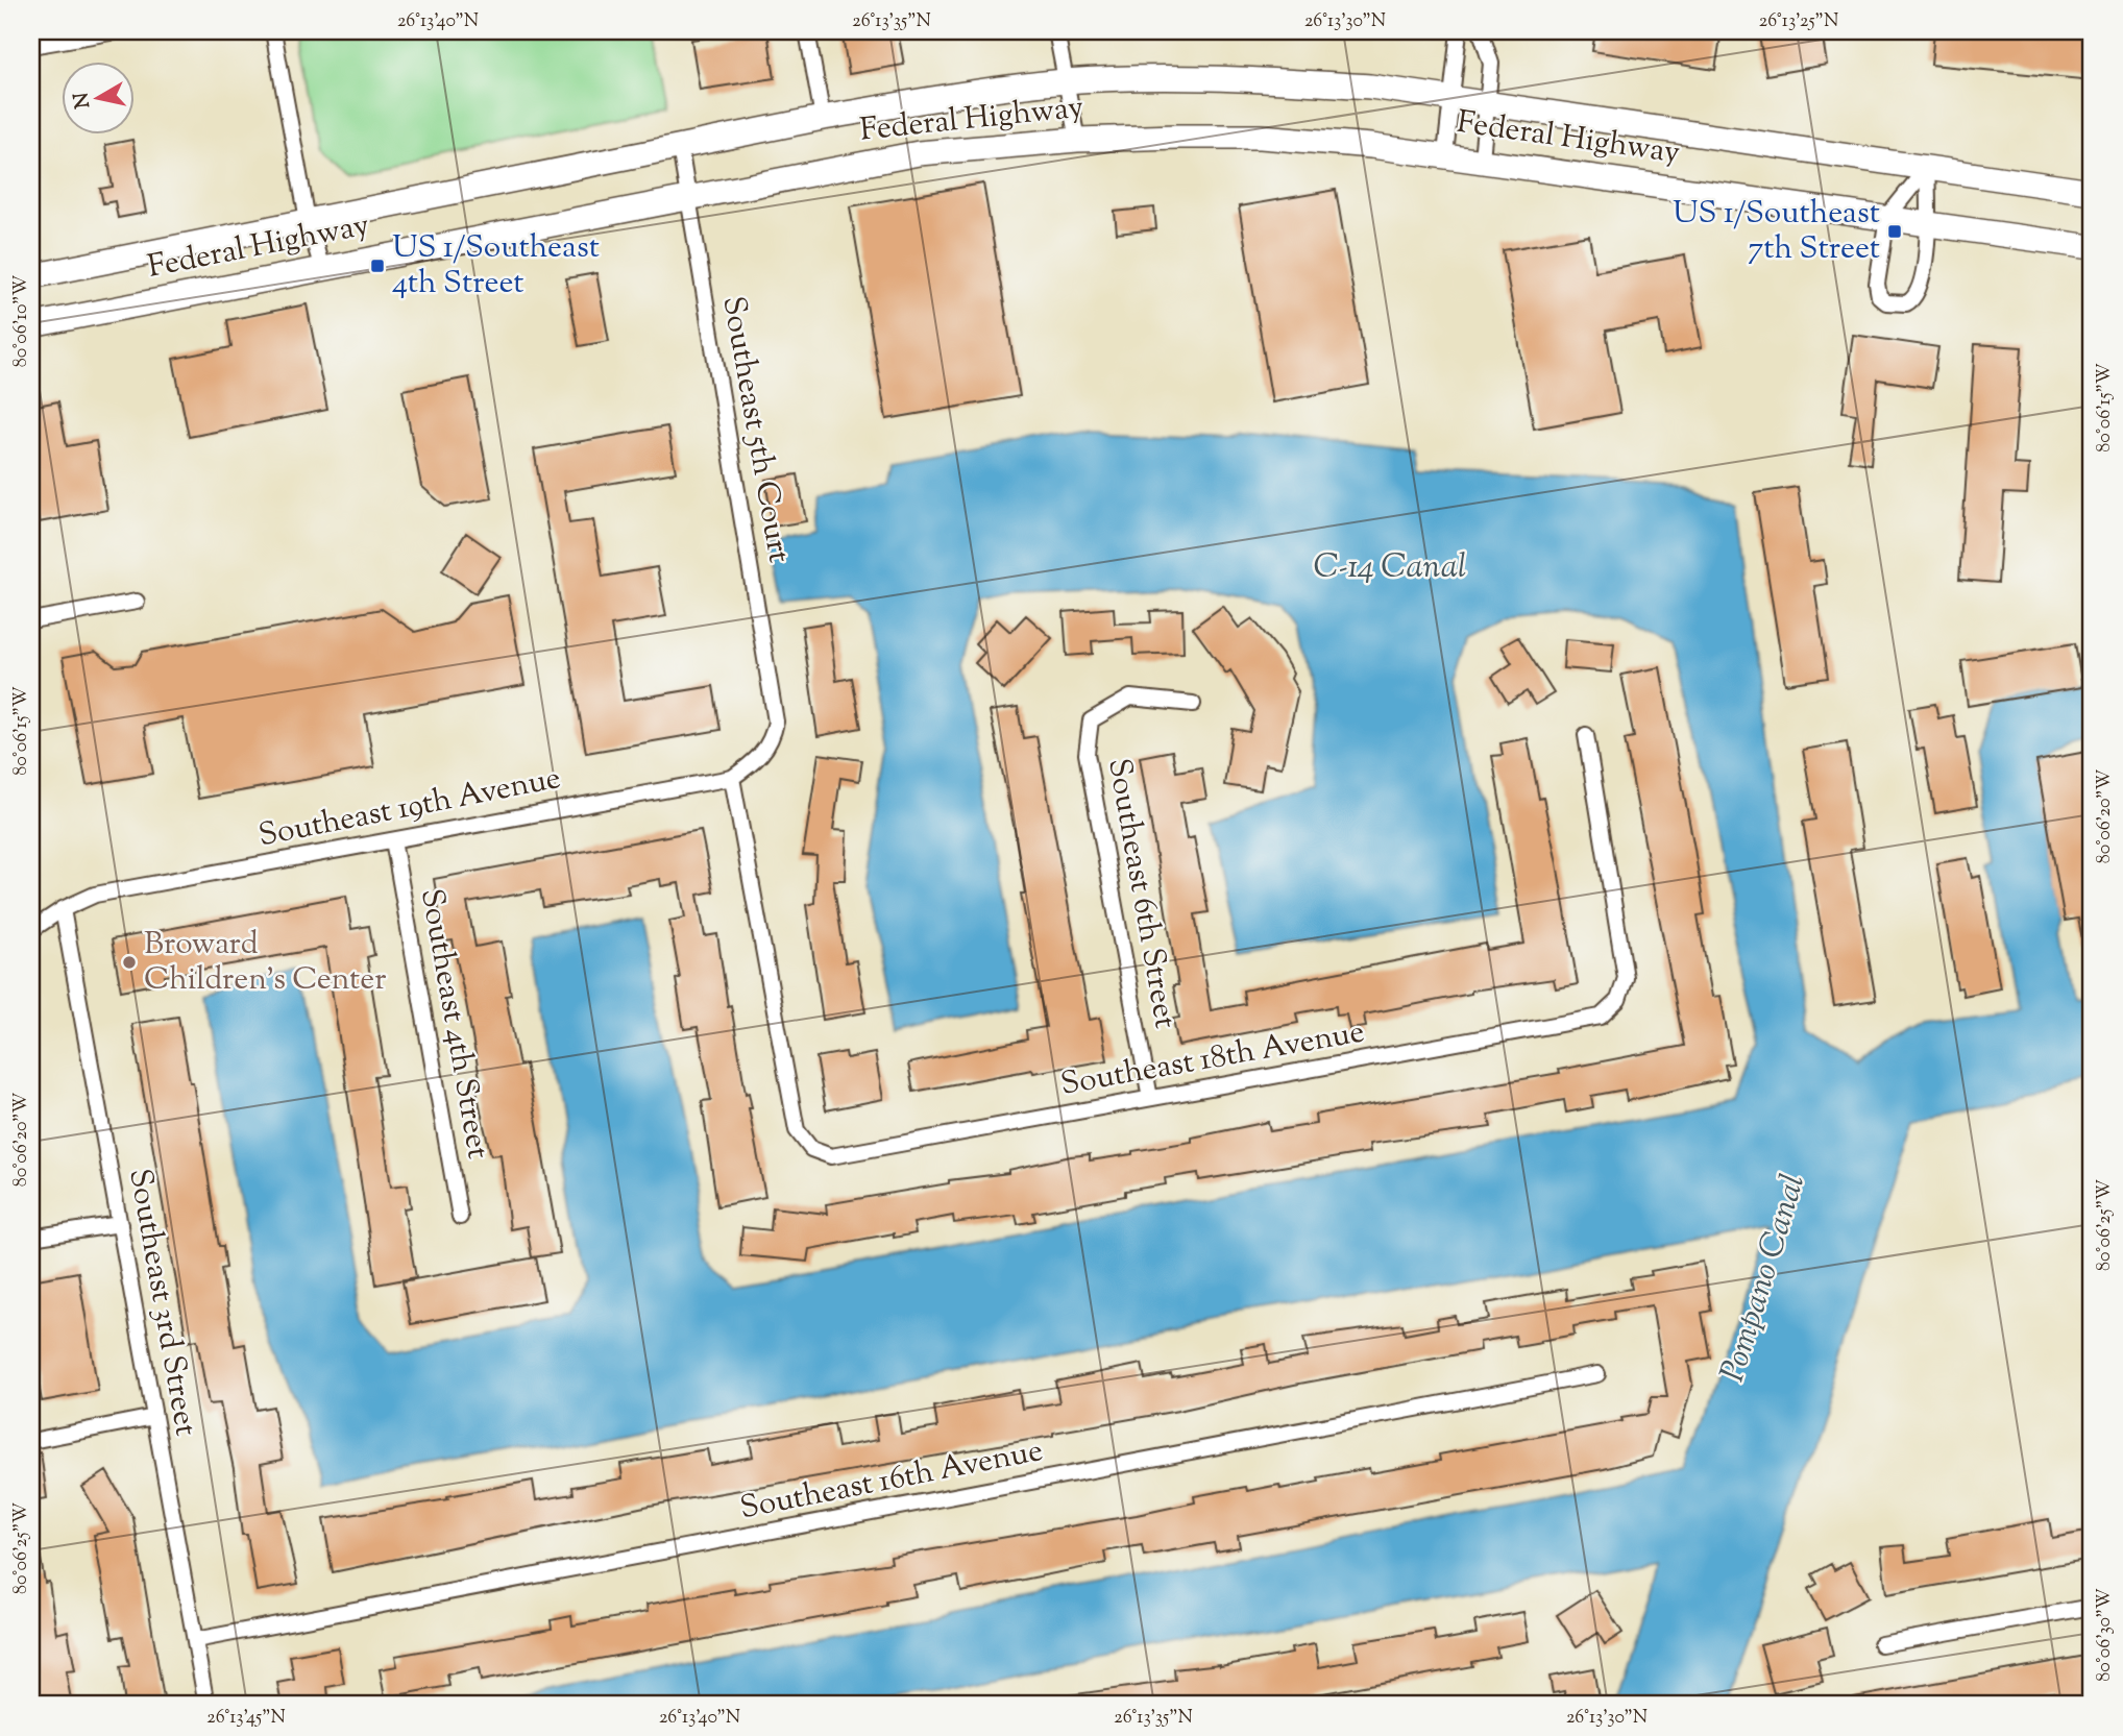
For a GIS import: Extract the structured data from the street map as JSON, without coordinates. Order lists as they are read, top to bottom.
{
  "streets": {
    "main road": ["Federal Highway"],
    "street": [
      "Southeast 5th Court",
      "Southeast 19th Avenue",
      "Southeast 6th Street",
      "Southeast 4th Street",
      "Southeast 18th Avenue",
      "Southeast 3rd Street",
      "Southeast 16th Avenue"
    ]
  },
  "crossings": [
    ["Federal Highway", "Southeast 5th Court"],
    ["Southeast 5th Court", "Southeast 19th Avenue"],
    ["Southeast 19th Avenue", "Southeast 4th Street"],
    ["Southeast 19th Avenue", "Southeast 18th Avenue"],
    ["Southeast 19th Avenue", "Southeast 3rd Street"],
    ["Southeast 6th Street", "Southeast 18th Avenue"],
    ["Southeast 3rd Street", "Southeast 16th Avenue"]
  ],
  "water": ["C-14 Canal", "Pompano Canal"],
  "places": {
    "transit": ["US 1/Southeast 7th Street", "US 1/Southeast 4th Street"],
    "other": ["Broward Children's Center"]
  },
  "north": "left",
  "coordinates": [
    "26°13'40\"N",
    "26°13'35\"N",
    "26°13'30\"N",
    "26°13'25\"N",
    "80°06'10\"W",
    "80°06'15\"W",
    "80°06'20\"W",
    "80°06'25\"W",
    "80°06'30\"W",
    "26°13'45\"N"
  ]
}
